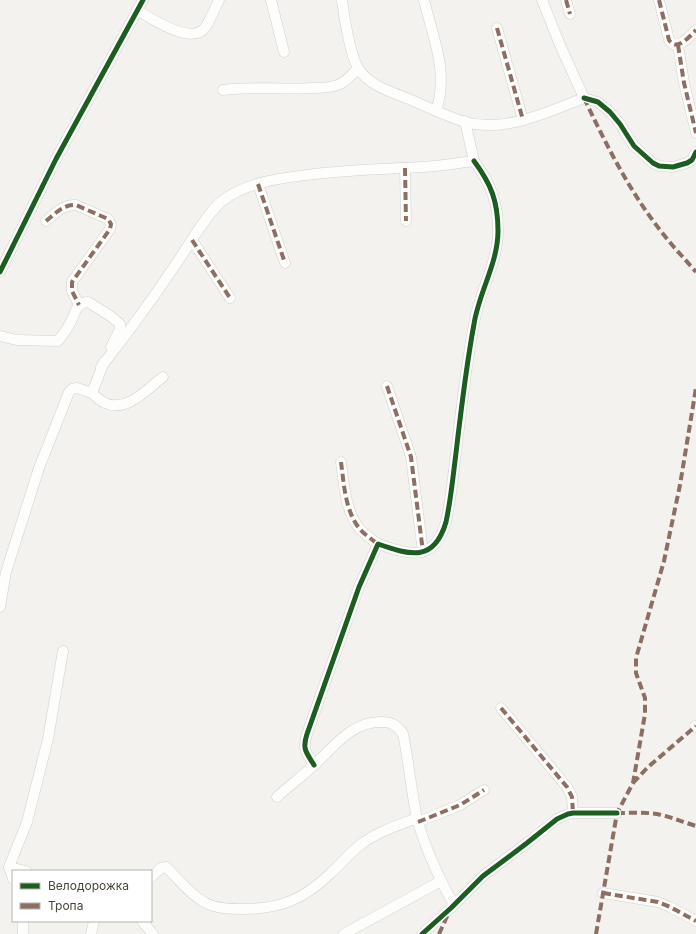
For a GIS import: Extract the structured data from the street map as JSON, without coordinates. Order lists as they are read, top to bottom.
{
  "legend": ["Велодорожка", "Тропа"]
}
